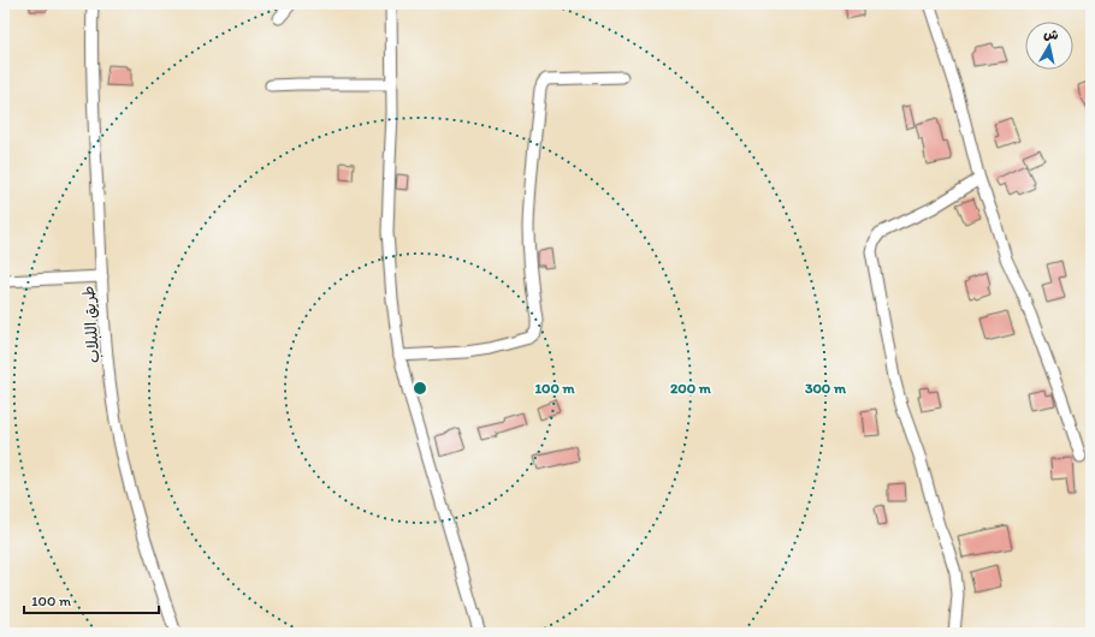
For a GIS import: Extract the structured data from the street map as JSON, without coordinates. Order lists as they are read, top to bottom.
{
  "streets": {
    "street": ["طريق اللبلاب"]
  },
  "scale_bar": "100 m",
  "north": "top",
  "rings": ["100 m", "200 m", "300 m"]
}
